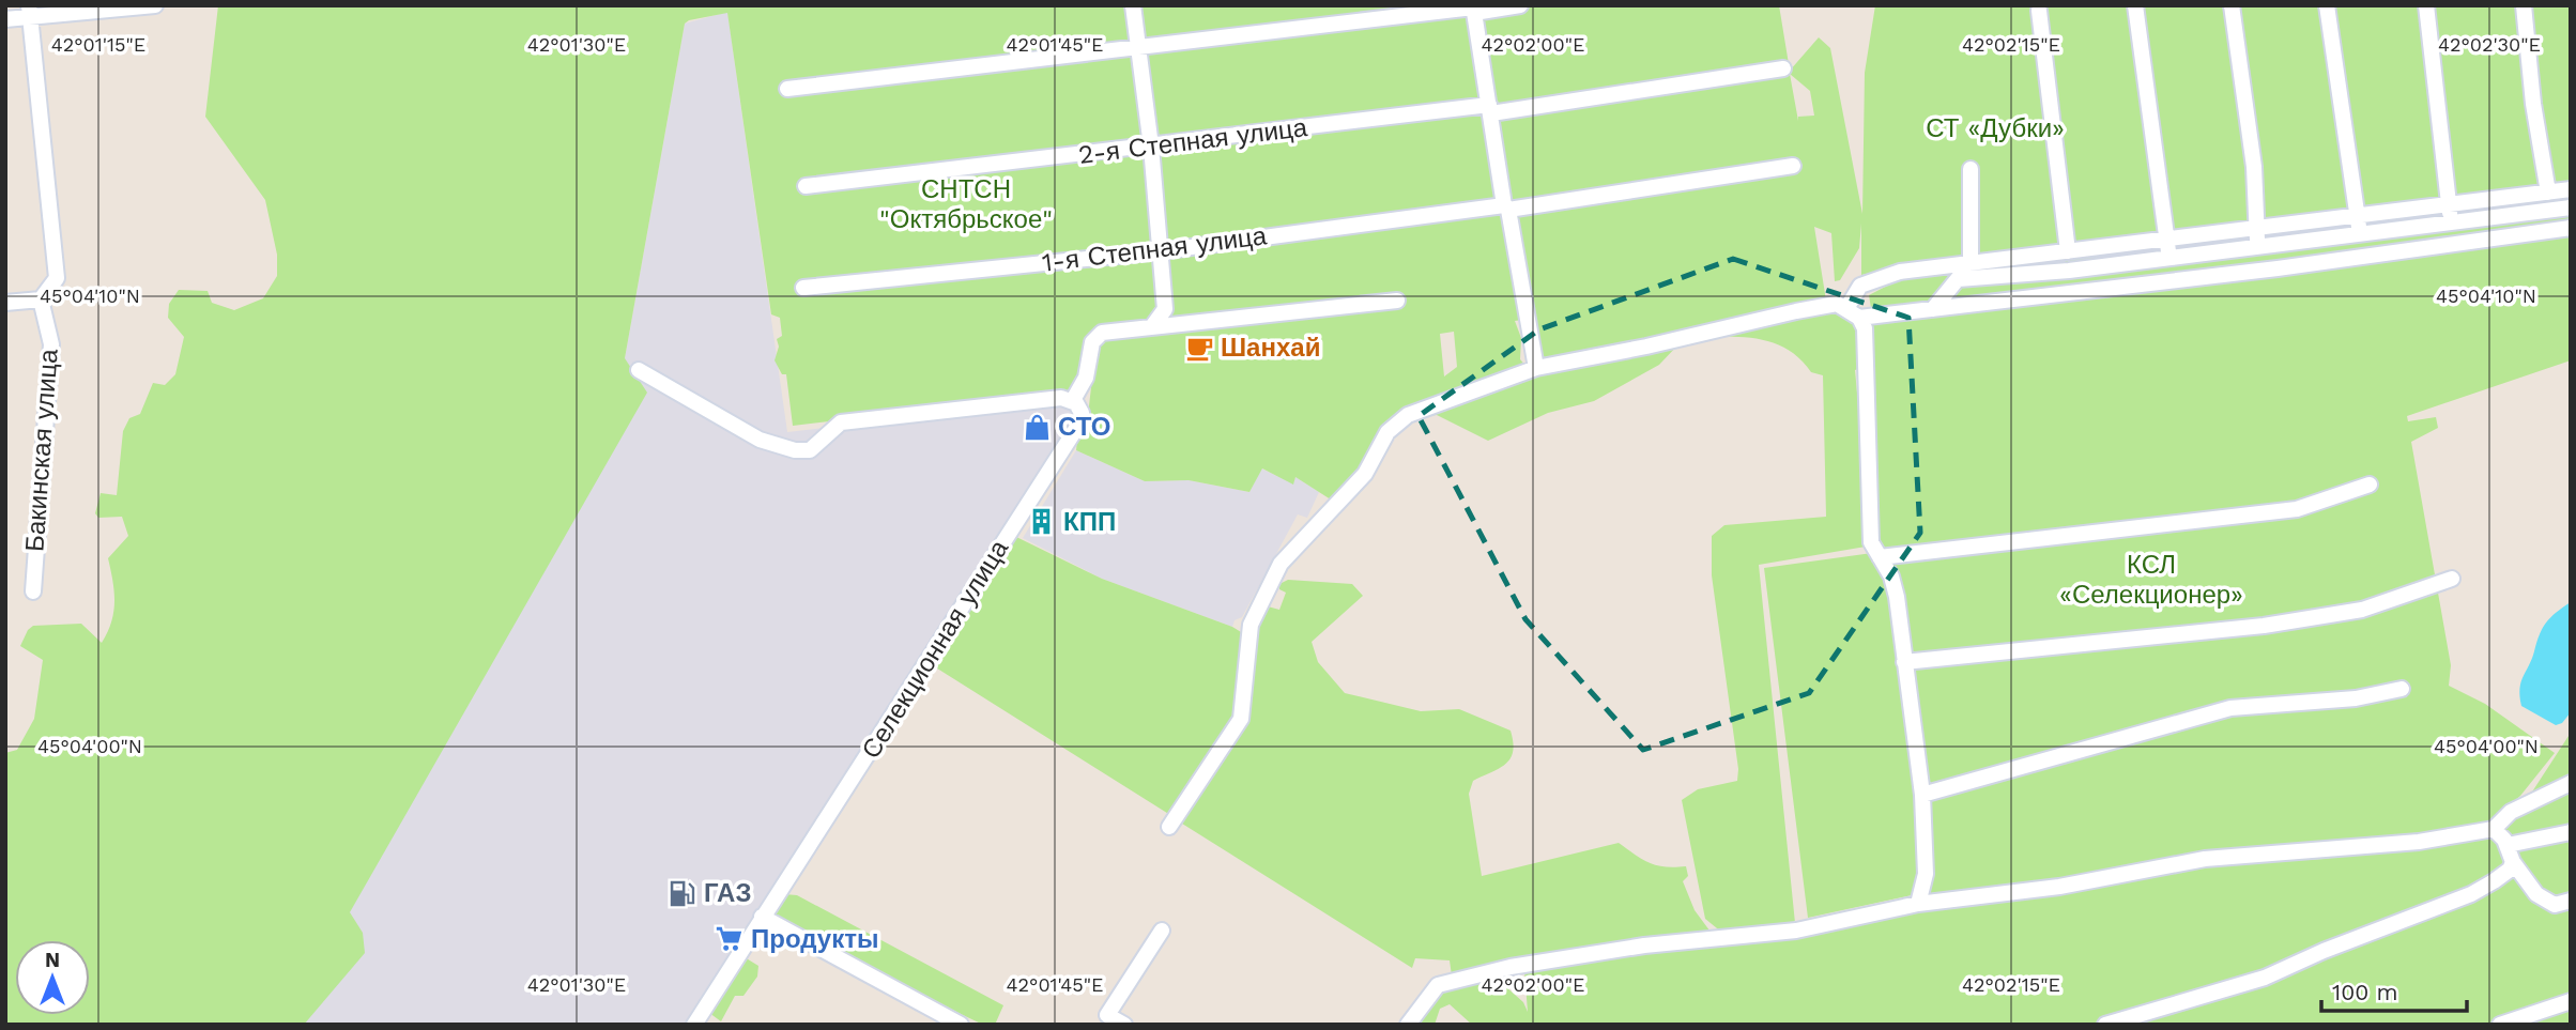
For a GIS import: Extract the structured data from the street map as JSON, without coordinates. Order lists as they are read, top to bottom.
{
  "streets": {
    "street": [
      "2-я Степная улица",
      "1-я Степная улица",
      "Бакинская улица",
      "Селекционная улица"
    ]
  },
  "parks": ["СТ «Дубки»", "СНТСН \"Октябрьское\"", "КСЛ «Селекционер»"],
  "places": {
    "cafe": ["Шанхай"],
    "shop": ["СТО"],
    "building": ["КПП"],
    "fuel station": ["ГАЗ"],
    "supermarket": ["Продукты"]
  },
  "scale_bar": "100 m",
  "north": "top",
  "coordinates": [
    "42°01'15\"E",
    "42°01'30\"E",
    "42°01'45\"E",
    "42°02'00\"E",
    "42°02'15\"E",
    "42°02'30\"E",
    "45°04'10\"N",
    "45°04'00\"N"
  ]
}
